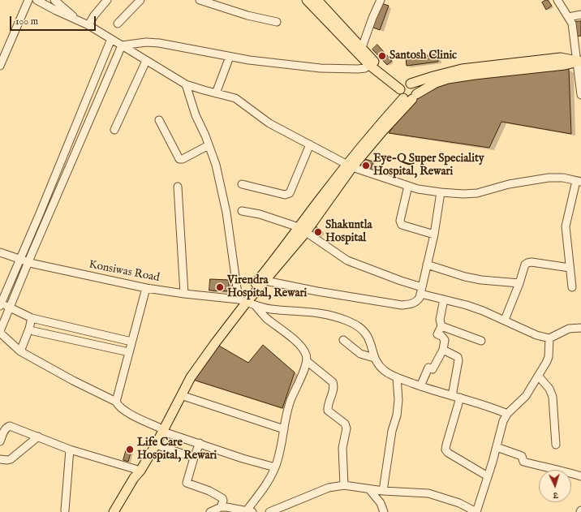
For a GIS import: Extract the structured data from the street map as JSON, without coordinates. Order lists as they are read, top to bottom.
{
  "streets": {
    "street": ["Konsiwas Road"]
  },
  "places": [
    "Santosh Clinic",
    "Eye-Q Super Speciality Hospital, Rewari",
    "Shakuntla Hospital",
    "Virendra Hospital, Rewari",
    "Life Care Hospital, Rewari"
  ],
  "scale_bar": "100 m",
  "north": "bottom"
}
